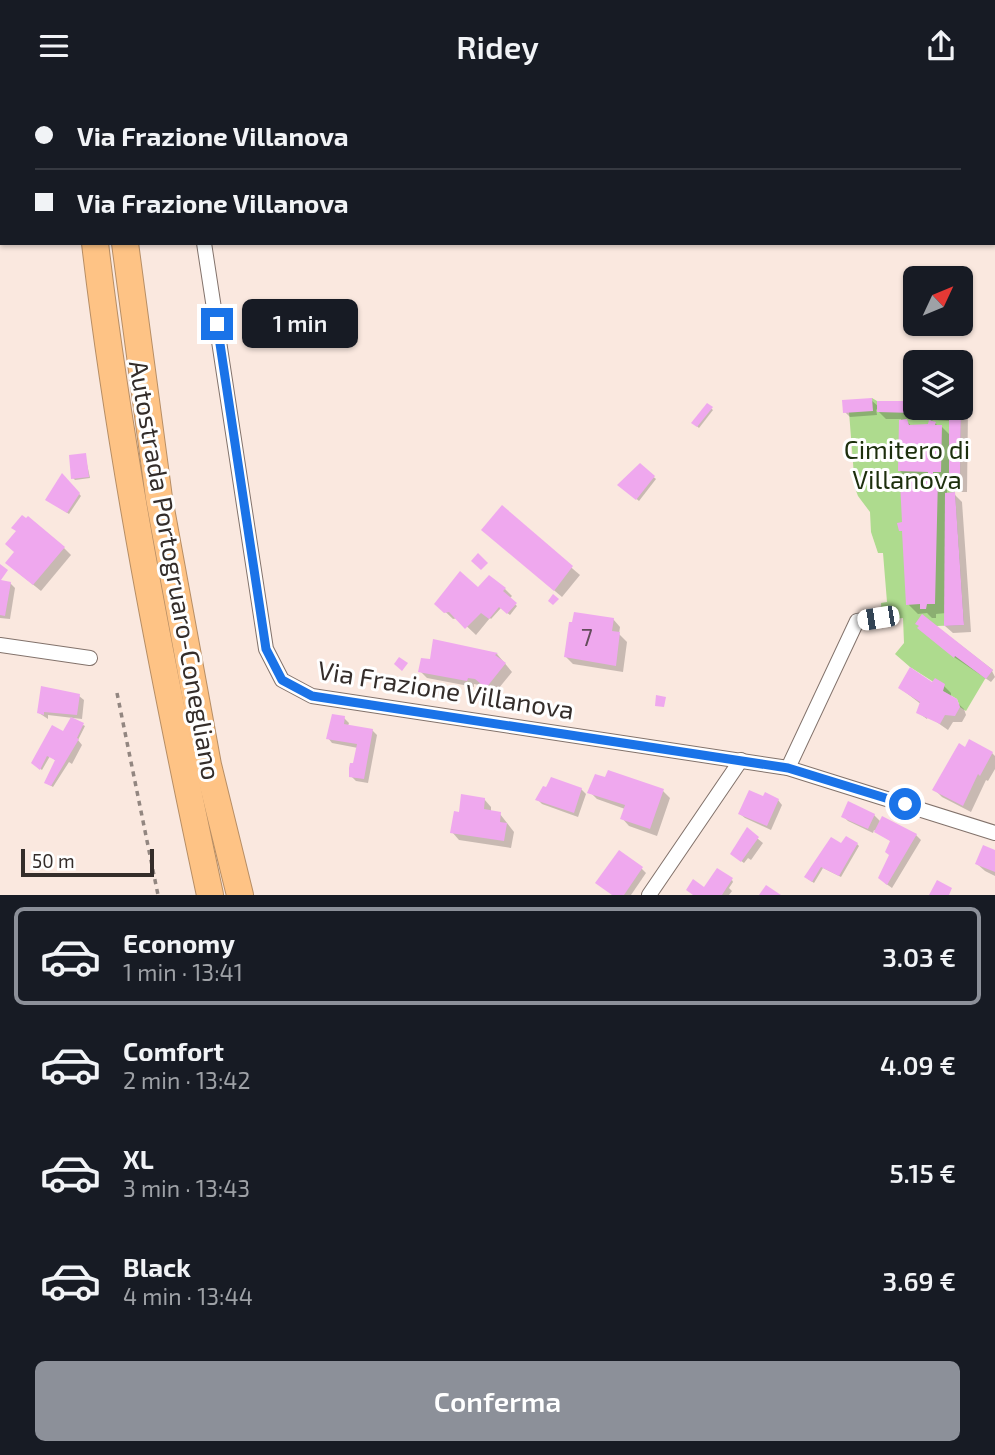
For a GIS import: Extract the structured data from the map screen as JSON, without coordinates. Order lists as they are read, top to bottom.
{
  "streets": {
    "highway": ["Autostrada Portogruaro-Conegliano"],
    "street": ["Via Frazione Villanova"]
  },
  "parks": ["Cimitero di Villanova"],
  "house_numbers": ["7"],
  "scale_bar": "50 m",
  "north": "top right",
  "page": {
    "header": "Ridey",
    "banner": ["Via Frazione Villanova", "Via Frazione Villanova"],
    "bubble": "1 min",
    "scale": "50 m",
    "list": [
      {
        "name": "Economy",
        "note": "1 min · 13:41",
        "value": "3.03 €"
      },
      {
        "name": "Comfort",
        "note": "2 min · 13:42",
        "value": "4.09 €"
      },
      {
        "name": "XL",
        "note": "3 min · 13:43",
        "value": "5.15 €"
      },
      {
        "name": "Black",
        "note": "4 min · 13:44",
        "value": "3.69 €"
      }
    ],
    "buttons": "Conferma"
  }
}
